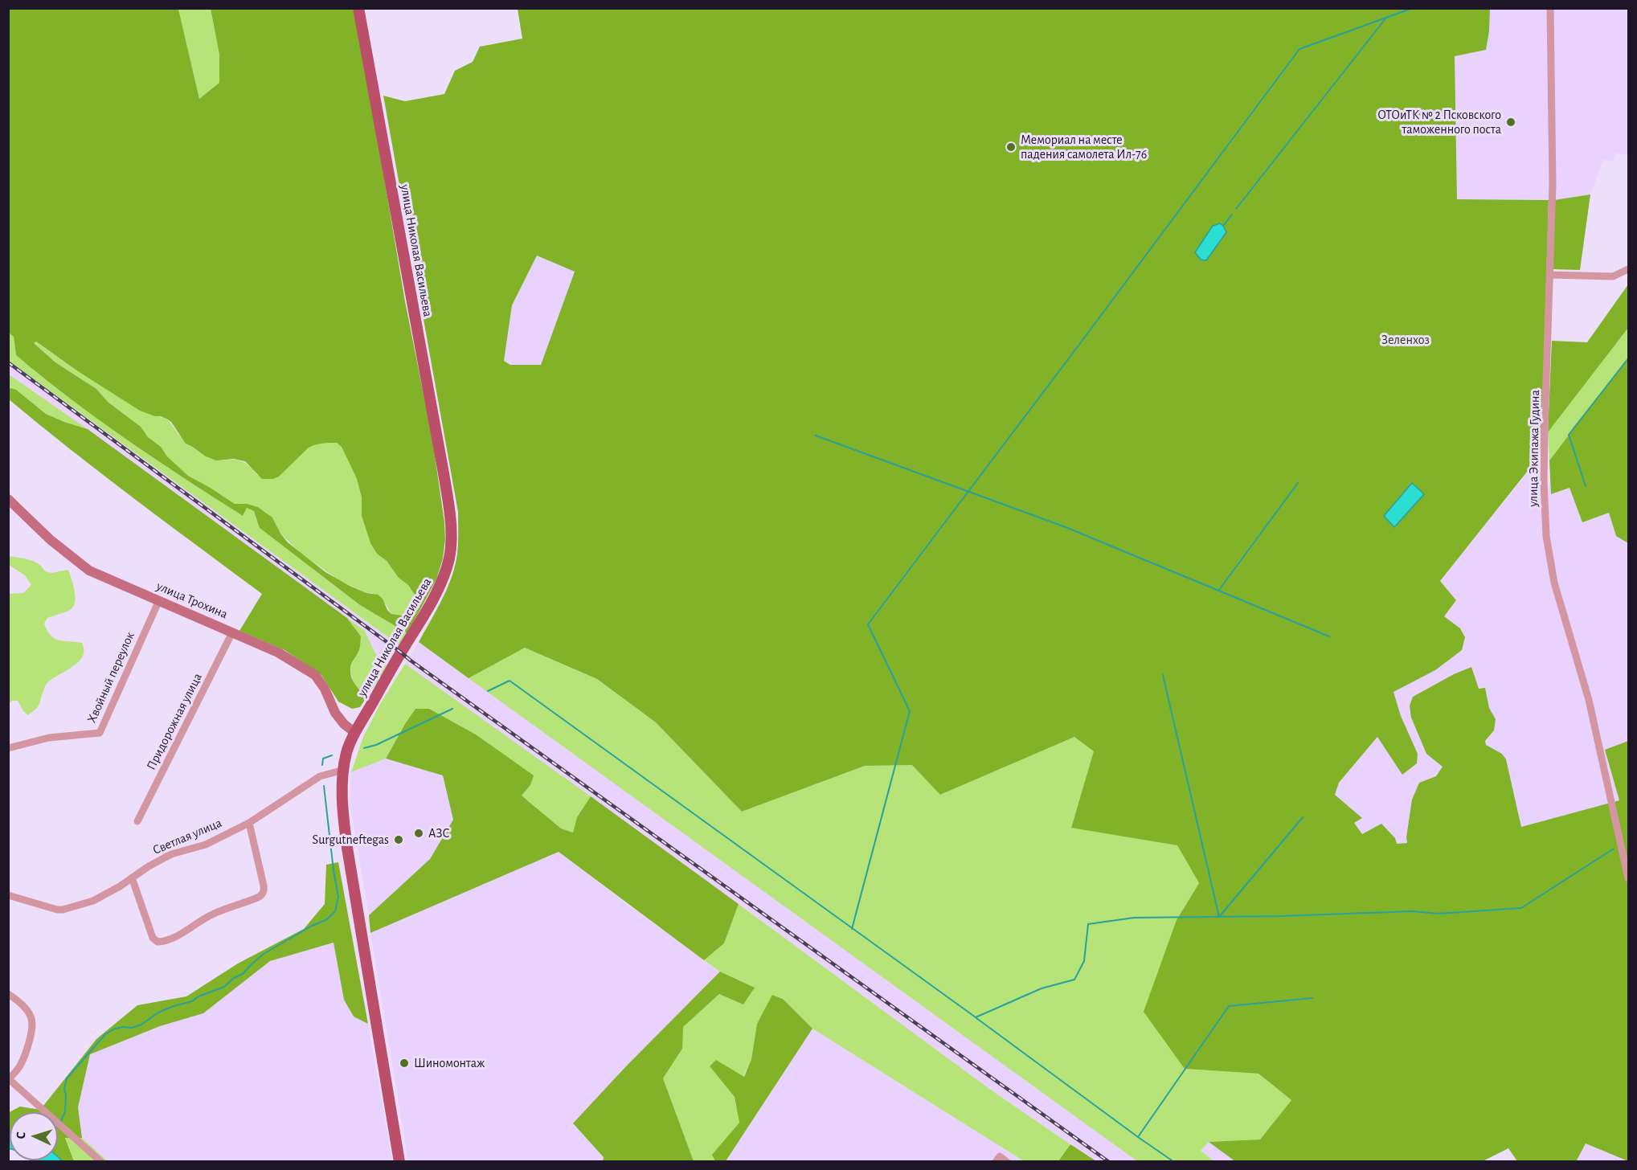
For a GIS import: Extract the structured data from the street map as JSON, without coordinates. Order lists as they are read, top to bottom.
{
  "streets": {
    "main road": ["улица Николая Васильева"],
    "street": [
      "улица Экипажа Гудина",
      "улица Трохина",
      "Хвойный переулок",
      "Придорожная улица",
      "Светлая улица"
    ]
  },
  "crossings": [
    ["улица Николая Васильева", "улица Трохина"],
    ["улица Николая Васильева", "Светлая улица"],
    ["улица Трохина", "Хвойный переулок"],
    ["улица Трохина", "Придорожная улица"]
  ],
  "parks": ["Зеленхоз"],
  "places": [
    "ОТОиТК № 2 Псковского таможенного поста",
    "Мемориал на месте падения самолета Ил-76",
    "АЗС",
    "Surgutneftegas",
    "Шиномонтаж"
  ],
  "north": "left"
}
